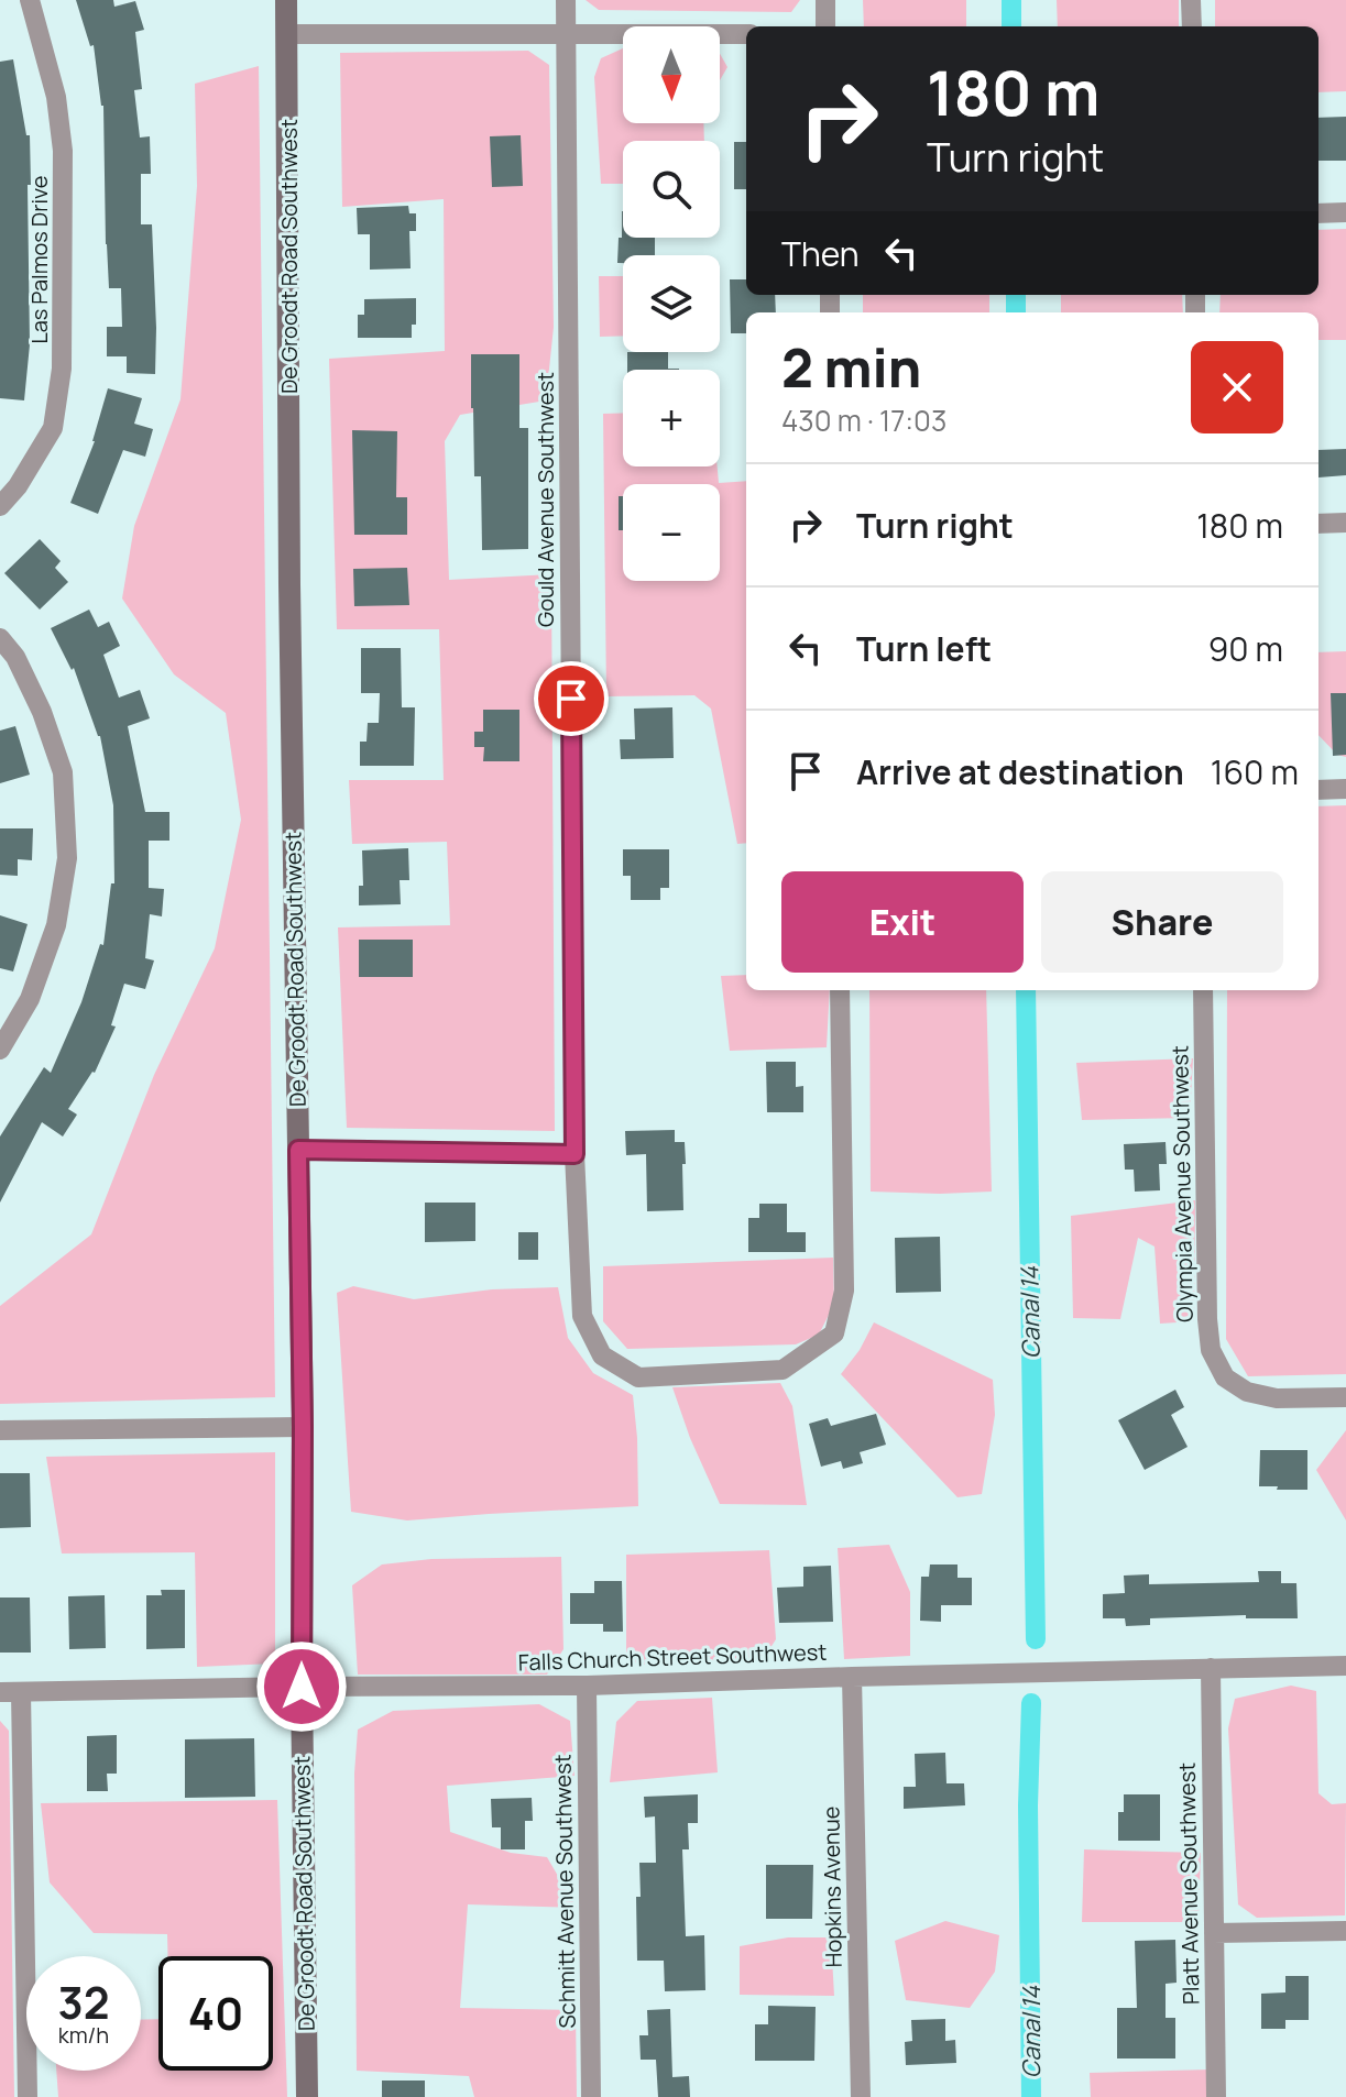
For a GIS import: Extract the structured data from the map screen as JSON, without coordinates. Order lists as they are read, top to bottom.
{
  "streets": {
    "street": [
      "De Groodt Road Southwest",
      "Las Palmos Drive",
      "Gould Avenue Southwest",
      "Olympia Avenue Southwest",
      "Falls Church Street Southwest",
      "Platt Avenue Southwest",
      "Hopkins Avenue",
      "Schmitt Avenue Southwest"
    ]
  },
  "crossings": [
    ["De Groodt Road Southwest", "Falls Church Street Southwest"],
    ["Falls Church Street Southwest", "Platt Avenue Southwest"],
    ["Falls Church Street Southwest", "Hopkins Avenue"],
    ["Falls Church Street Southwest", "Schmitt Avenue Southwest"]
  ],
  "water": ["Canal 14"],
  "north": "bottom",
  "page": {
    "map_buttons": ["+", "−"],
    "turn": ["180 m", "Turn right"],
    "then": "Then",
    "heading": ["2 min", "430 m · 17:03"],
    "list": [
      {
        "name": "Turn right",
        "value": "180 m"
      },
      {
        "name": "Turn left",
        "value": "90 m"
      },
      {
        "name": "Arrive at destination",
        "value": "160 m"
      }
    ],
    "buttons": ["Exit", "Share"],
    "speed": "32 km/h",
    "limit": "40"
  }
}
